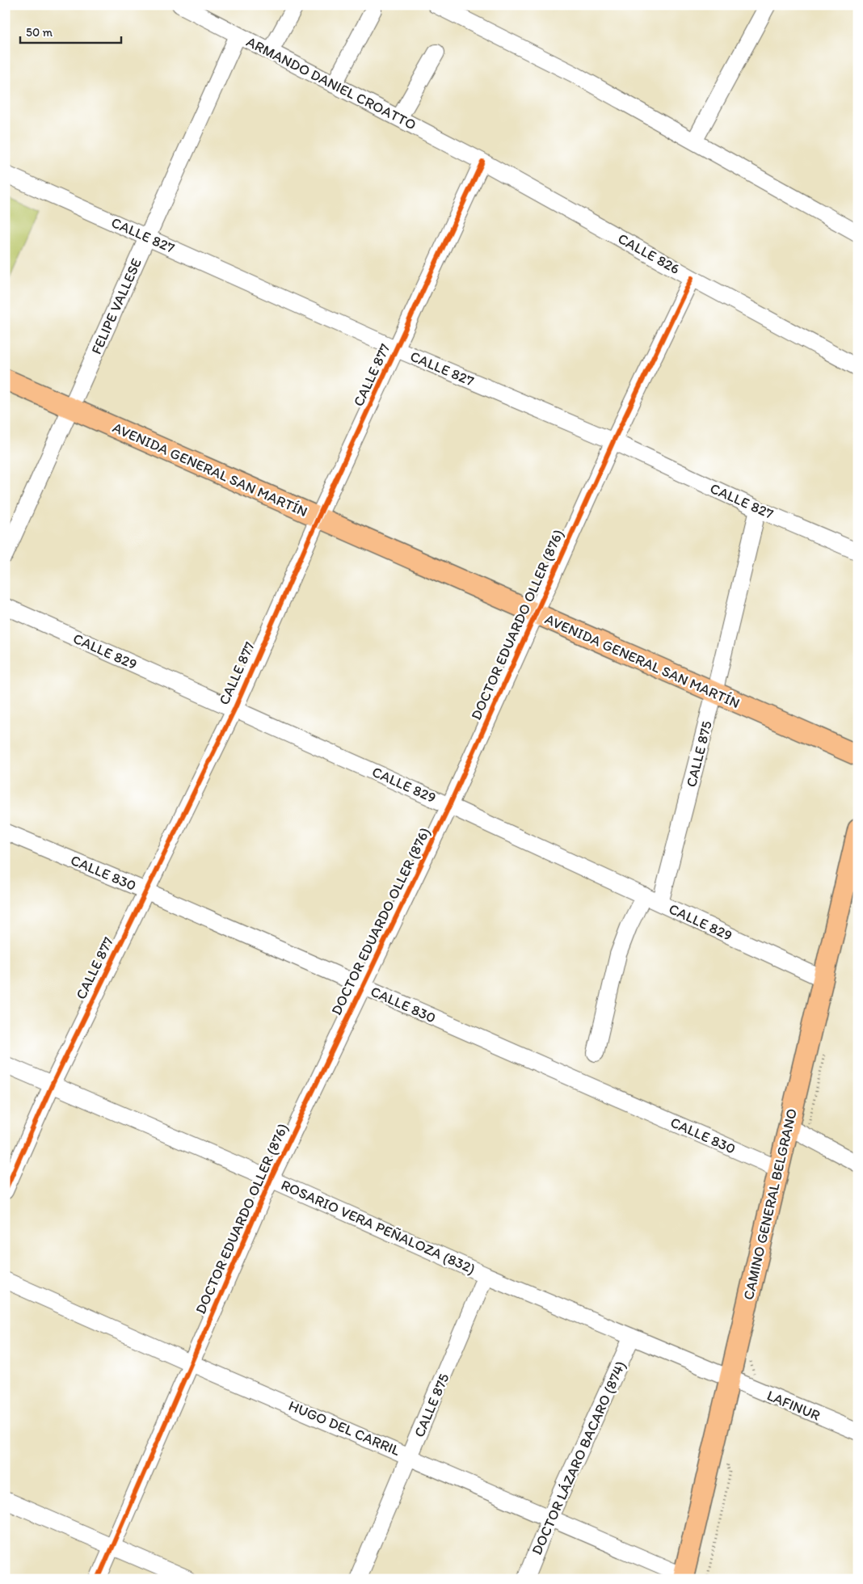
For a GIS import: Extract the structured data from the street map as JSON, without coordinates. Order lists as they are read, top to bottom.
{
  "streets": {
    "main road": ["AVENIDA GENERAL SAN MARTÍN", "CAMINO GENERAL BELGRANO"],
    "street": [
      "ARMANDO DANIEL CROATTO",
      "CALLE 827",
      "CALLE 826",
      "FELIPE VALLESE",
      "CALLE 877",
      "DOCTOR EDUARDO OLLER (876)",
      "CALLE 829",
      "CALLE 875",
      "CALLE 830",
      "ROSARIO VERA PEÑALOZA (832)",
      "LAFINUR",
      "HUGO DEL CARRIL",
      "DOCTOR LÁZARO BACARO (874)"
    ]
  },
  "crossings": [
    ["ARMANDO DANIEL CROATTO", "CALLE 826"],
    ["ARMANDO DANIEL CROATTO", "FELIPE VALLESE"],
    ["ARMANDO DANIEL CROATTO", "CALLE 877"],
    ["CALLE 827", "FELIPE VALLESE"],
    ["CALLE 827", "CALLE 877"],
    ["CALLE 827", "DOCTOR EDUARDO OLLER (876)"],
    ["CALLE 827", "CALLE 875"],
    ["CALLE 826", "CALLE 877"],
    ["CALLE 826", "DOCTOR EDUARDO OLLER (876)"],
    ["FELIPE VALLESE", "AVENIDA GENERAL SAN MARTÍN"],
    ["CALLE 877", "AVENIDA GENERAL SAN MARTÍN"],
    ["CALLE 877", "CALLE 829"],
    ["CALLE 877", "CALLE 830"],
    ["CALLE 877", "ROSARIO VERA PEÑALOZA (832)"],
    ["AVENIDA GENERAL SAN MARTÍN", "DOCTOR EDUARDO OLLER (876)"],
    ["AVENIDA GENERAL SAN MARTÍN", "CALLE 875"],
    ["DOCTOR EDUARDO OLLER (876)", "CALLE 829"],
    ["DOCTOR EDUARDO OLLER (876)", "CALLE 830"],
    ["DOCTOR EDUARDO OLLER (876)", "ROSARIO VERA PEÑALOZA (832)"],
    ["DOCTOR EDUARDO OLLER (876)", "HUGO DEL CARRIL"],
    ["CALLE 829", "CALLE 875"],
    ["CALLE 829", "CAMINO GENERAL BELGRANO"],
    ["CALLE 875", "ROSARIO VERA PEÑALOZA (832)"],
    ["CALLE 875", "HUGO DEL CARRIL"],
    ["CALLE 830", "CAMINO GENERAL BELGRANO"],
    ["CAMINO GENERAL BELGRANO", "ROSARIO VERA PEÑALOZA (832)"],
    ["CAMINO GENERAL BELGRANO", "LAFINUR"],
    ["CAMINO GENERAL BELGRANO", "HUGO DEL CARRIL"],
    ["ROSARIO VERA PEÑALOZA (832)", "LAFINUR"],
    ["ROSARIO VERA PEÑALOZA (832)", "DOCTOR LÁZARO BACARO (874)"],
    ["HUGO DEL CARRIL", "DOCTOR LÁZARO BACARO (874)"]
  ],
  "scale_bar": "50 m"
}
